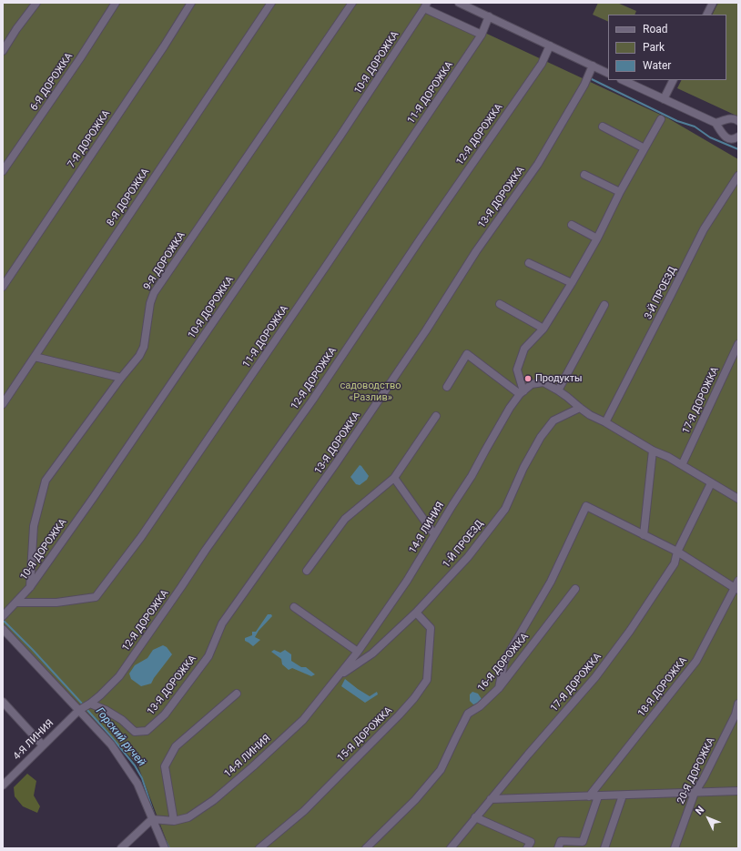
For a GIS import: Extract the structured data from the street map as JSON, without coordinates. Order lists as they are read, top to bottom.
{
  "streets": {
    "street": [
      "10-Я ДОРОЖКА",
      "6-Я ДОРОЖКА",
      "11-Я ДОРОЖКА",
      "12-Я ДОРОЖКА",
      "7-Я ДОРОЖКА",
      "8-Я ДОРОЖКА",
      "13-Я ДОРОЖКА",
      "9-Я ДОРОЖКА",
      "3-Й ПРОЕЗД",
      "17-Я ДОРОЖКА",
      "14-Я ЛИНИЯ",
      "1-Й ПРОЕЗД",
      "16-Я ДОРОЖКА",
      "18-Я ДОРОЖКА",
      "15-Я ДОРОЖКА",
      "4-Я ЛИНИЯ",
      "20-Я ДОРОЖКА"
    ]
  },
  "crossings": [
    ["10-Я ДОРОЖКА", "11-Я ДОРОЖКА"],
    ["10-Я ДОРОЖКА", "9-Я ДОРОЖКА"],
    ["12-Я ДОРОЖКА", "13-Я ДОРОЖКА"],
    ["12-Я ДОРОЖКА", "4-Я ЛИНИЯ"],
    ["3-Й ПРОЕЗД", "14-Я ЛИНИЯ"],
    ["17-Я ДОРОЖКА", "14-Я ЛИНИЯ"],
    ["14-Я ЛИНИЯ", "1-Й ПРОЕЗД"],
    ["1-Й ПРОЕЗД", "15-Я ДОРОЖКА"]
  ],
  "water": ["Горский ручей"],
  "parks": ["садоводство «Разлив»"],
  "places": ["Продукты"],
  "legend": ["Road", "Park", "Water"],
  "north": "top left"
}
